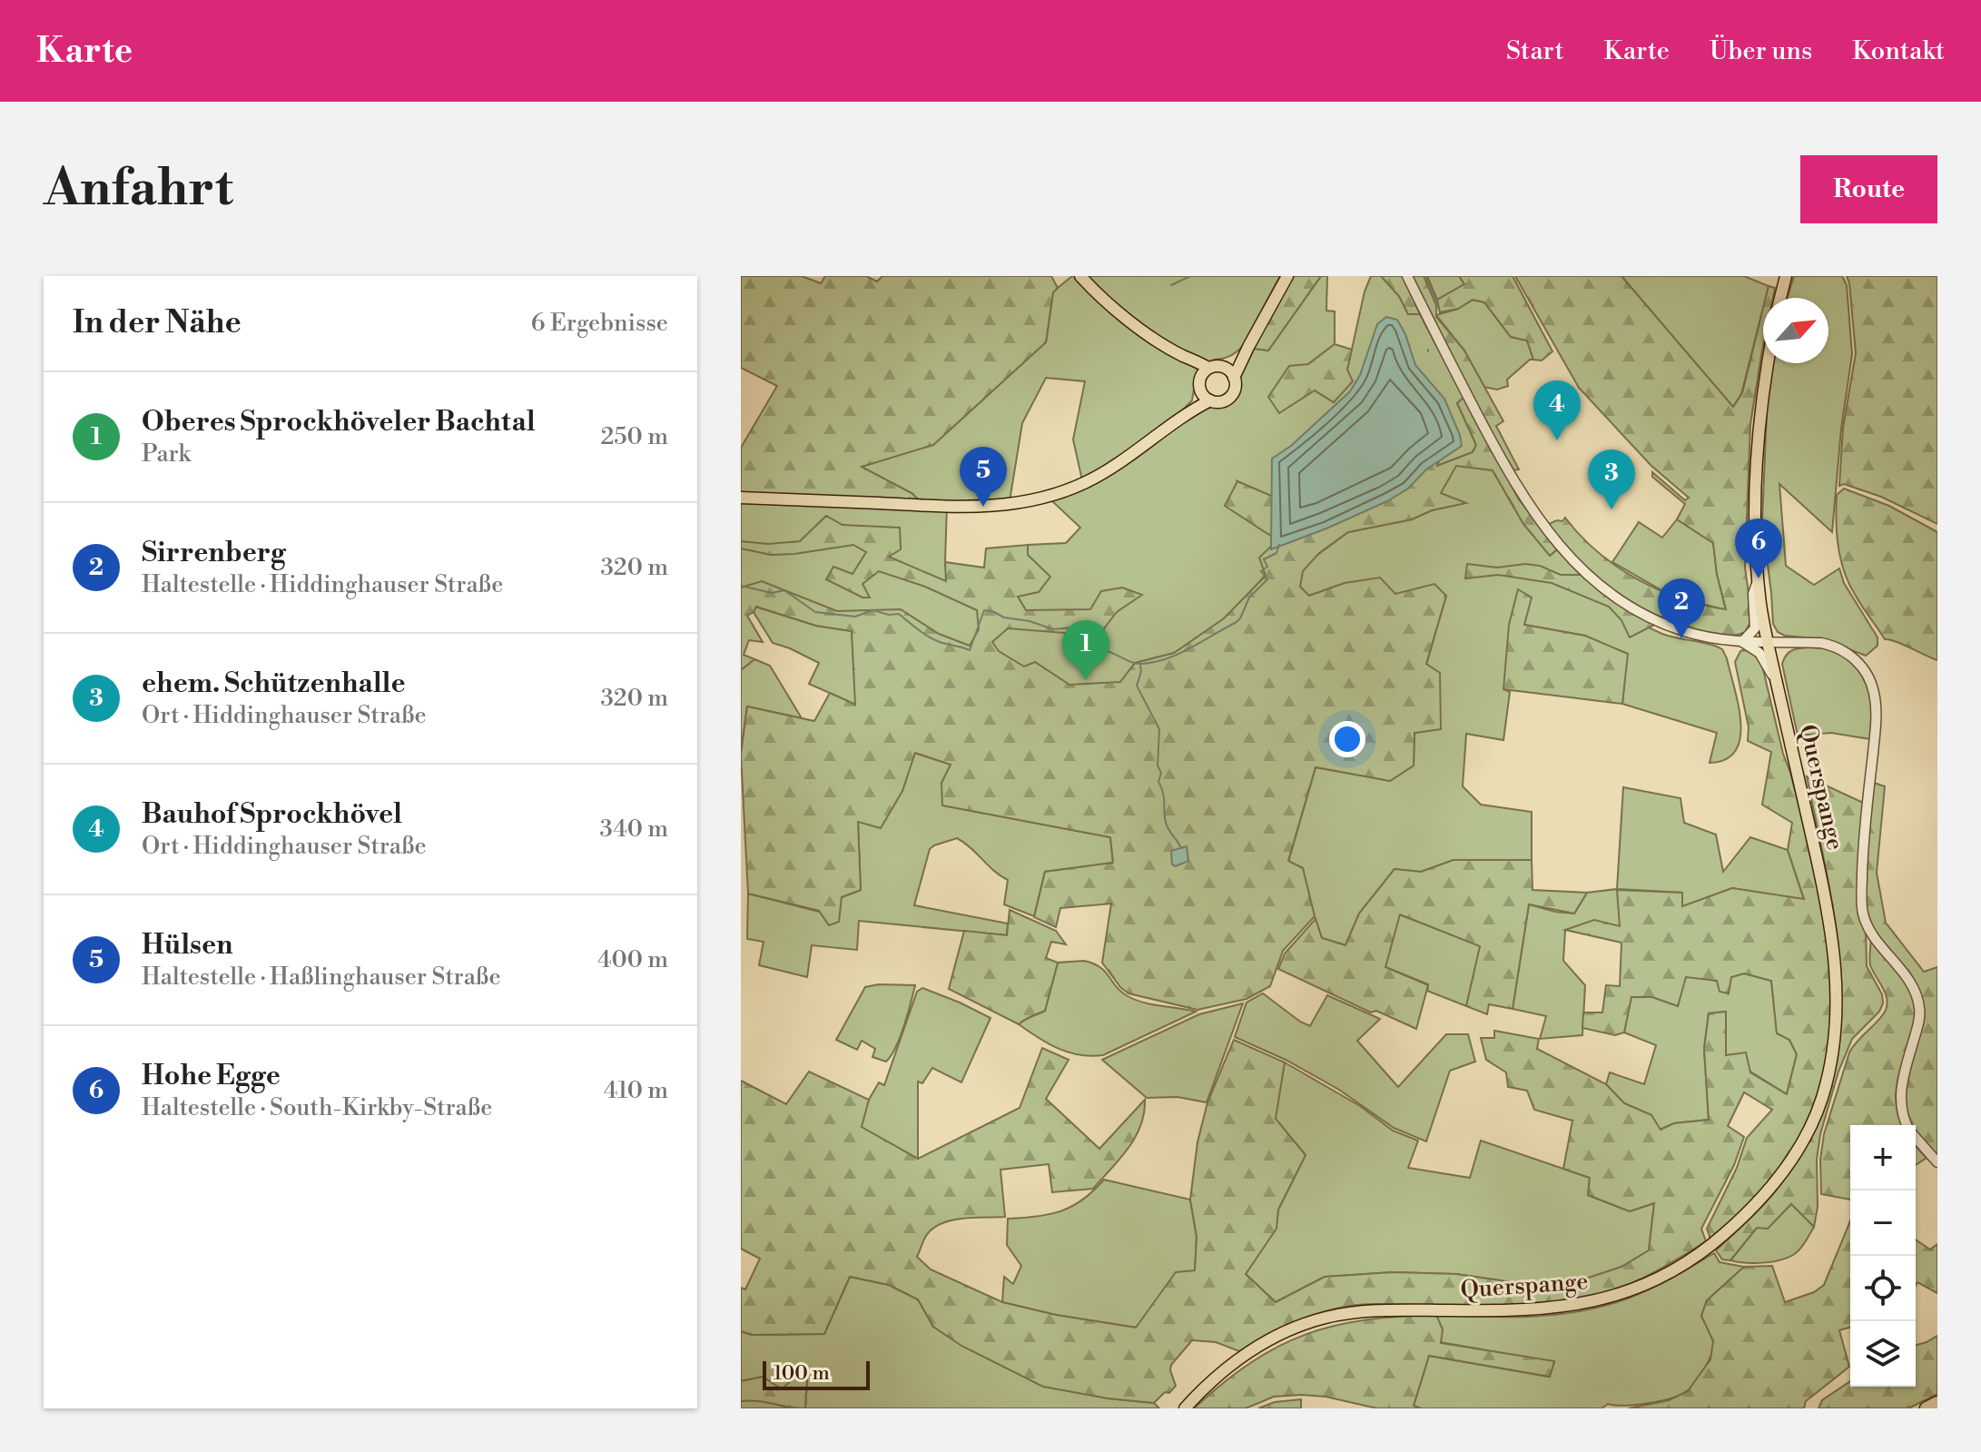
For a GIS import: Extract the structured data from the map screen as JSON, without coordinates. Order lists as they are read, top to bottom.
{
  "streets": {
    "main road": ["Querspange"]
  },
  "scale_bar": "100 m",
  "north": "top right",
  "page": {
    "header": "Karte",
    "nav": [
      "Start",
      "Karte",
      "Über uns",
      "Kontakt"
    ],
    "buttons": "Route",
    "title": "Anfahrt",
    "heading": ["In der Nähe", "6 Ergebnisse"],
    "list": [
      {
        "mark": "1",
        "name": "Oberes Sprockhöveler Bachtal",
        "note": "Park",
        "value": "250 m"
      },
      {
        "mark": "2",
        "name": "Sirrenberg",
        "note": "Haltestelle · Hiddinghauser Straße",
        "value": "320 m"
      },
      {
        "mark": "3",
        "name": "ehem. Schützenhalle",
        "note": "Ort · Hiddinghauser Straße",
        "value": "320 m"
      },
      {
        "mark": "4",
        "name": "Bauhof Sprockhövel",
        "note": "Ort · Hiddinghauser Straße",
        "value": "340 m"
      },
      {
        "mark": "5",
        "name": "Hülsen",
        "note": "Haltestelle · Haßlinghauser Straße",
        "value": "400 m"
      },
      {
        "mark": "6",
        "name": "Hohe Egge",
        "note": "Haltestelle · South-Kirkby-Straße",
        "value": "410 m"
      }
    ],
    "pins": [
      "4",
      "5",
      "3",
      "6",
      "2",
      "1"
    ],
    "map_buttons": ["+", "−"],
    "scale": "100 m"
  }
}
